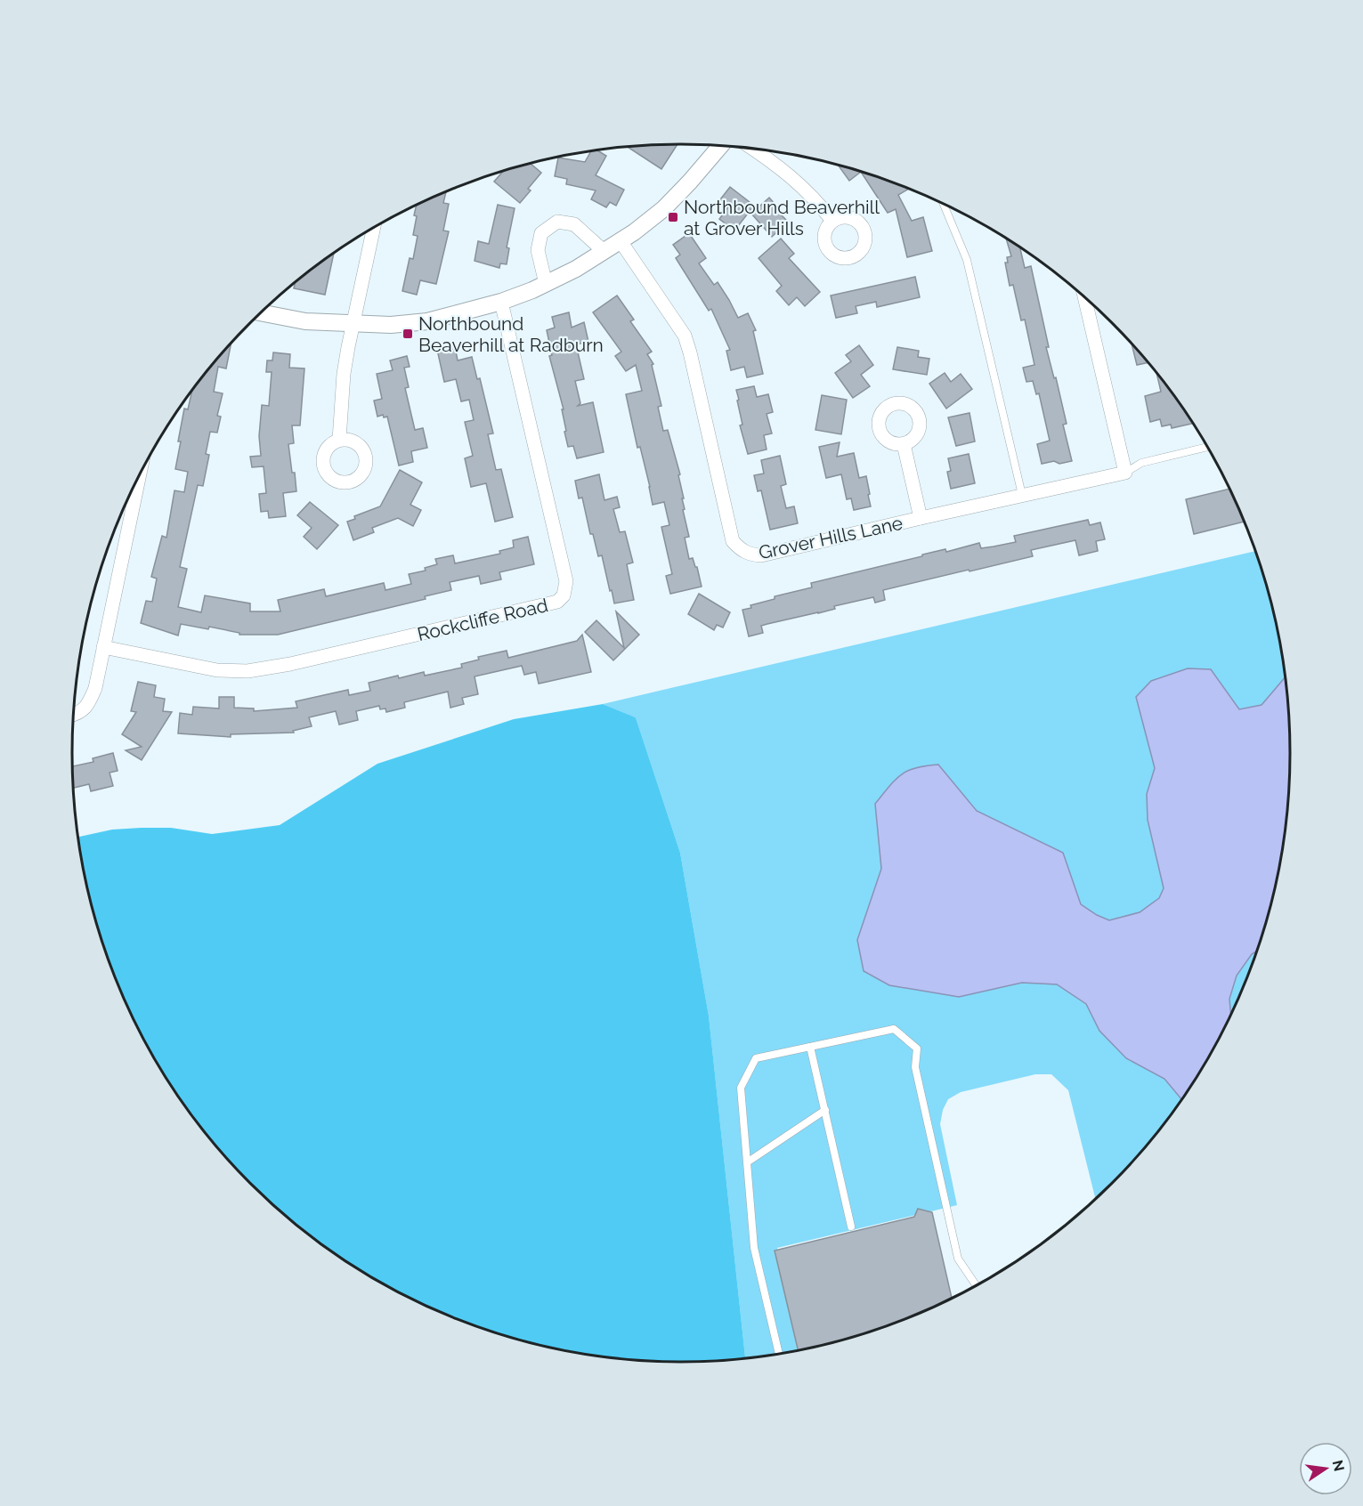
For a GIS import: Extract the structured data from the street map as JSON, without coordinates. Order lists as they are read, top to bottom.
{
  "streets": {
    "street": ["Grover Hills Lane", "Rockcliffe Road"]
  },
  "places": {
    "transit": ["Northbound Beaverhill at Grover Hills", "Northbound Beaverhill at Radburn"]
  },
  "north": "right"
}
